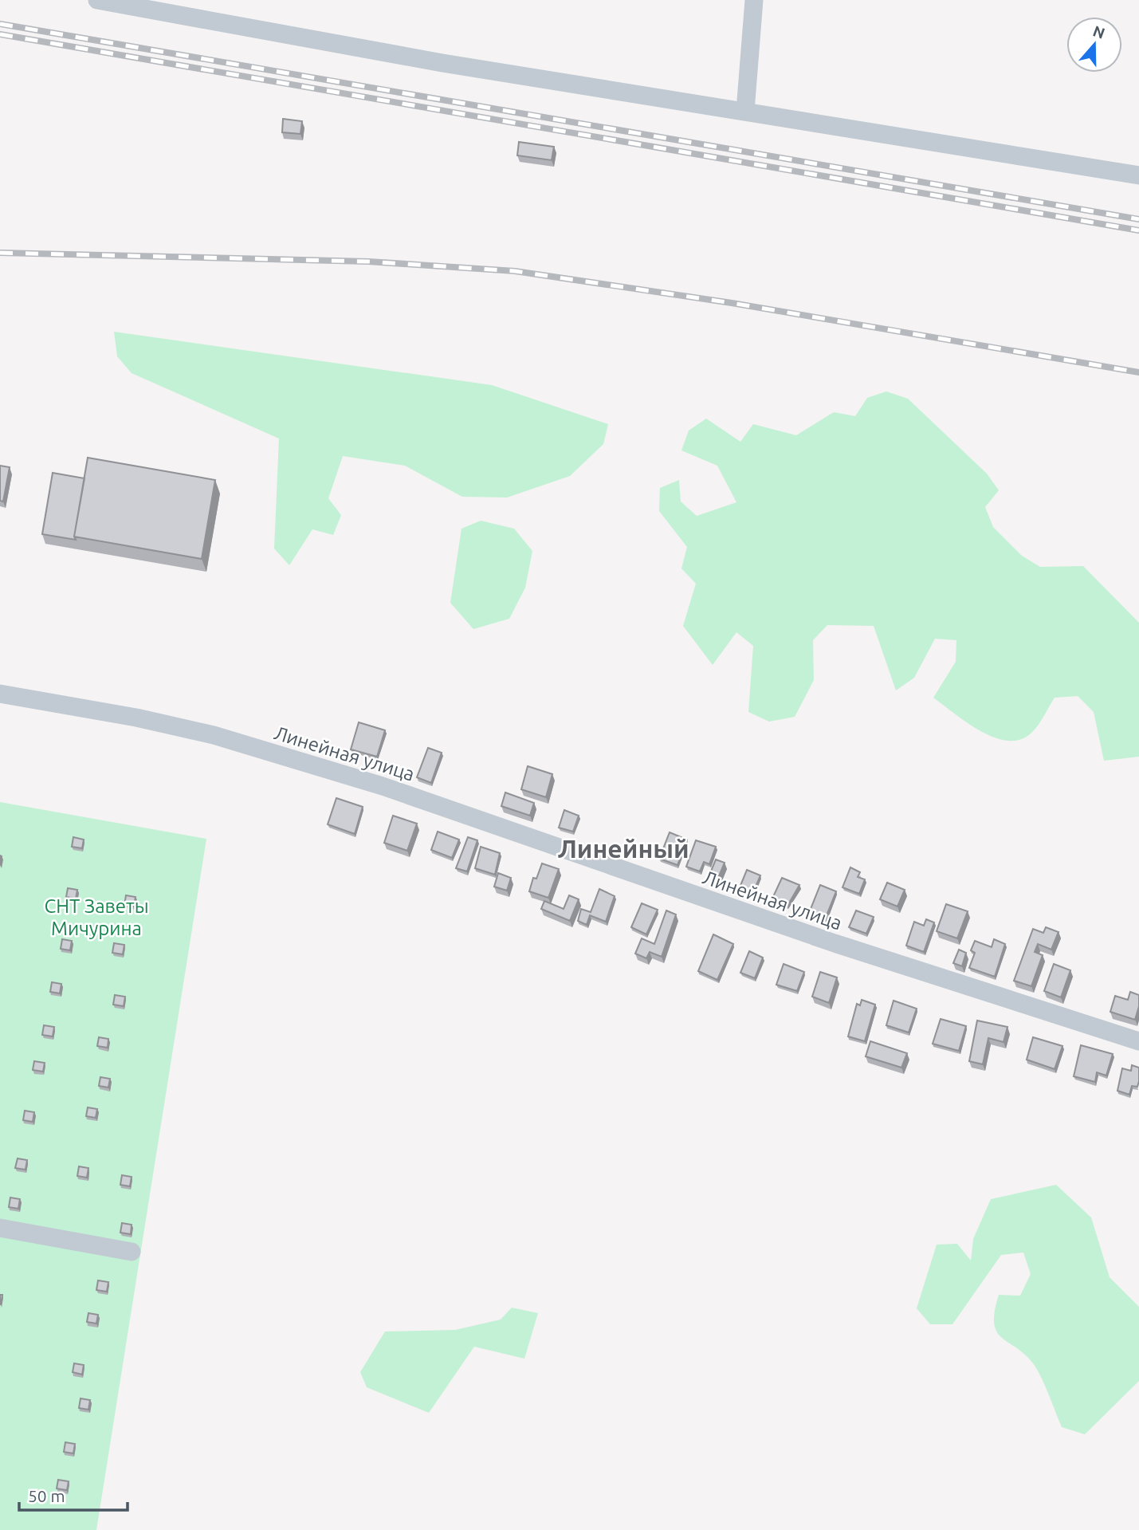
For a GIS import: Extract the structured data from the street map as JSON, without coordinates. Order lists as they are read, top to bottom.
{
  "streets": {
    "street": ["Линейная улица"]
  },
  "districts": ["Линейный"],
  "parks": ["СНТ Заветы Мичурина"],
  "scale_bar": "50 m",
  "north": "top"
}
